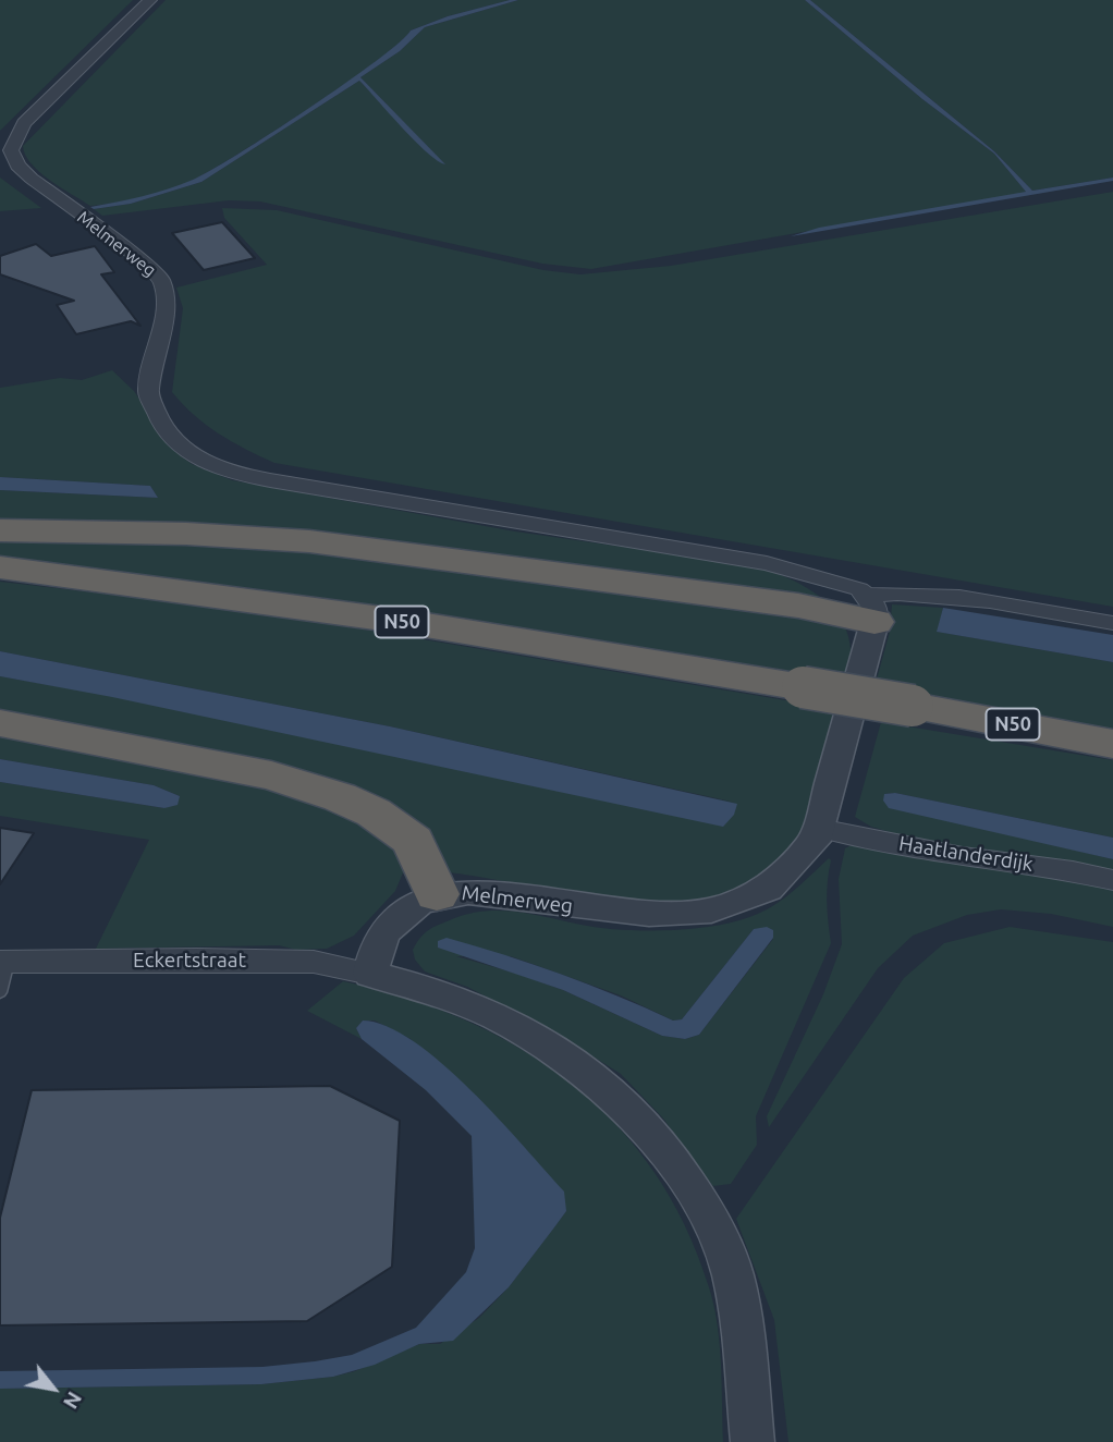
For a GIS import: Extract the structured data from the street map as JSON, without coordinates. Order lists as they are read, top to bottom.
{
  "streets": {
    "highway": ["N50"],
    "street": ["Melmerweg", "Haatlanderdijk", "Eckertstraat"]
  },
  "crossings": [
    ["Melmerweg", "Haatlanderdijk"],
    ["Melmerweg", "Eckertstraat"]
  ],
  "north": "bottom right"
}
